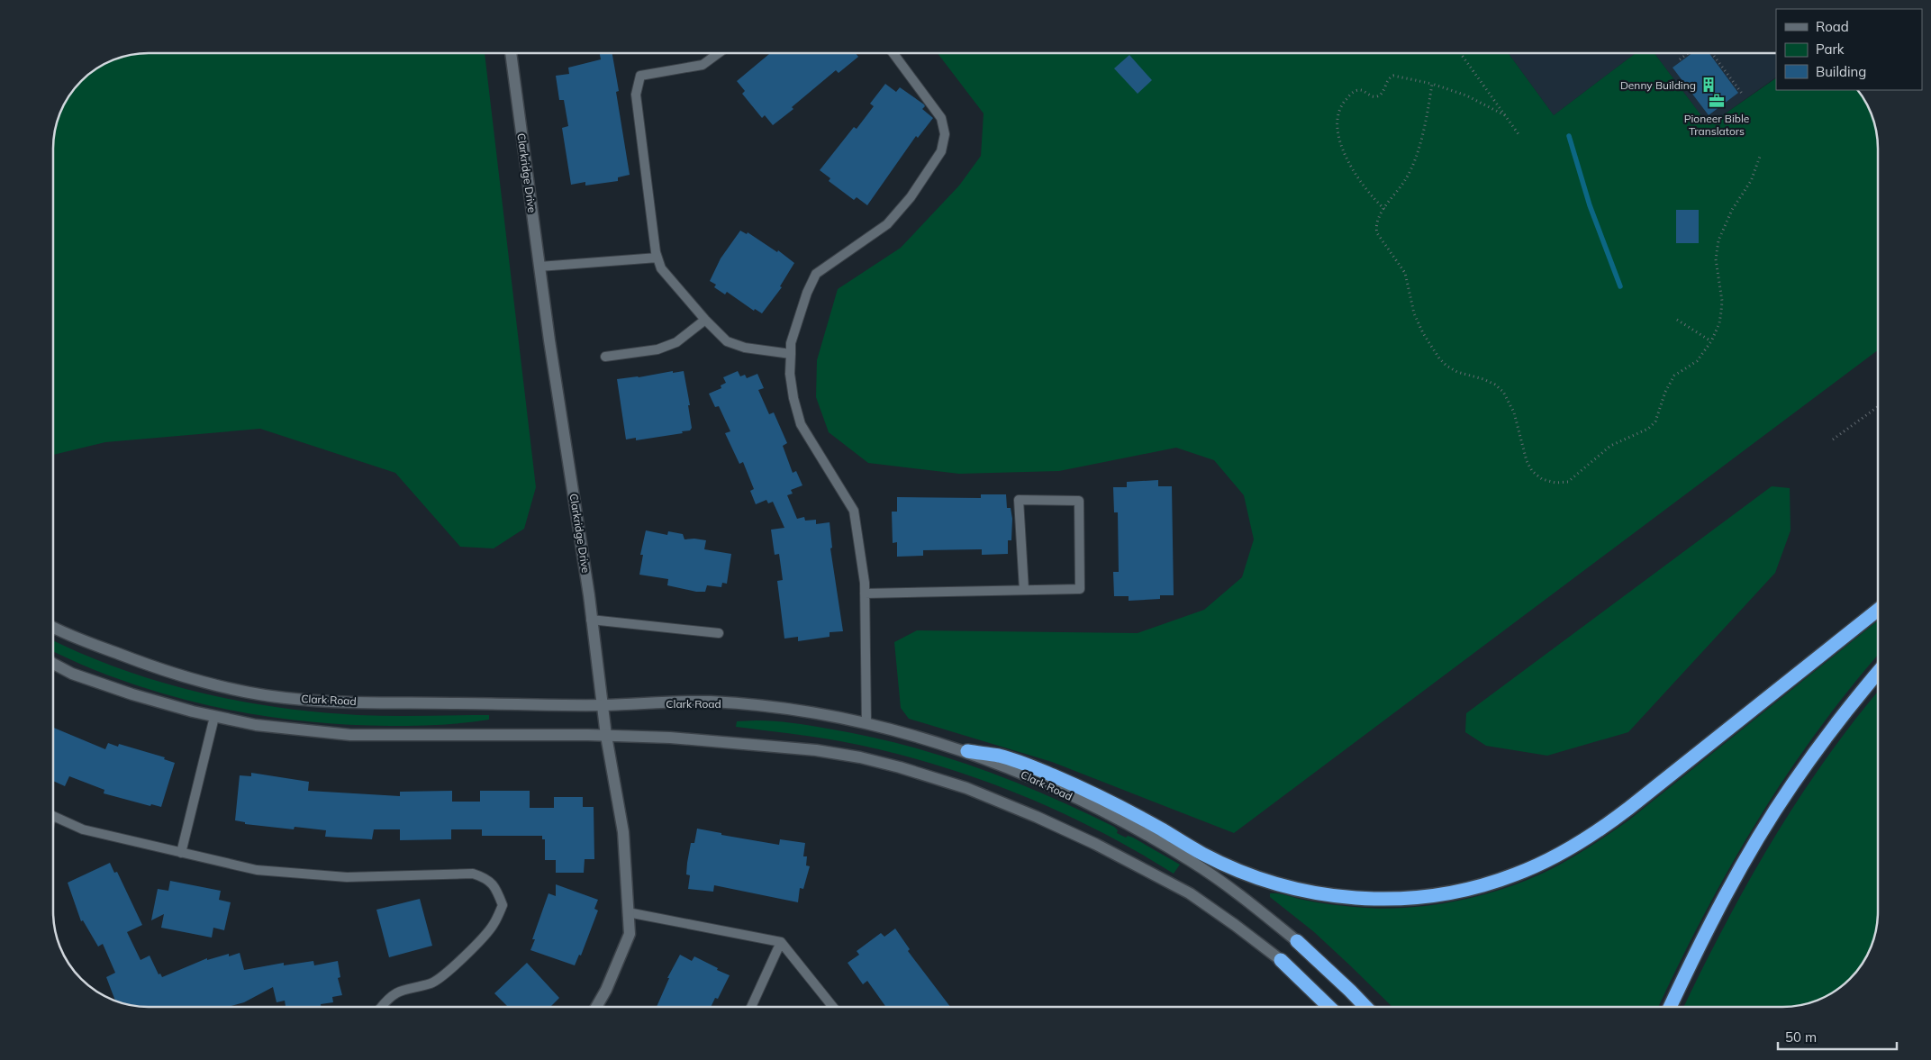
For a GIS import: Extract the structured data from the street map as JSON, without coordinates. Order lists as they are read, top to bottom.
{
  "streets": {
    "main road": ["Clarkridge Drive", "Clark Road"]
  },
  "crossings": [
    ["Clarkridge Drive", "Clark Road"]
  ],
  "places": {
    "building": ["Denny Building"],
    "office": ["Pioneer Bible Translators"]
  },
  "legend": ["Road", "Park", "Building"],
  "scale_bar": "50 m"
}
